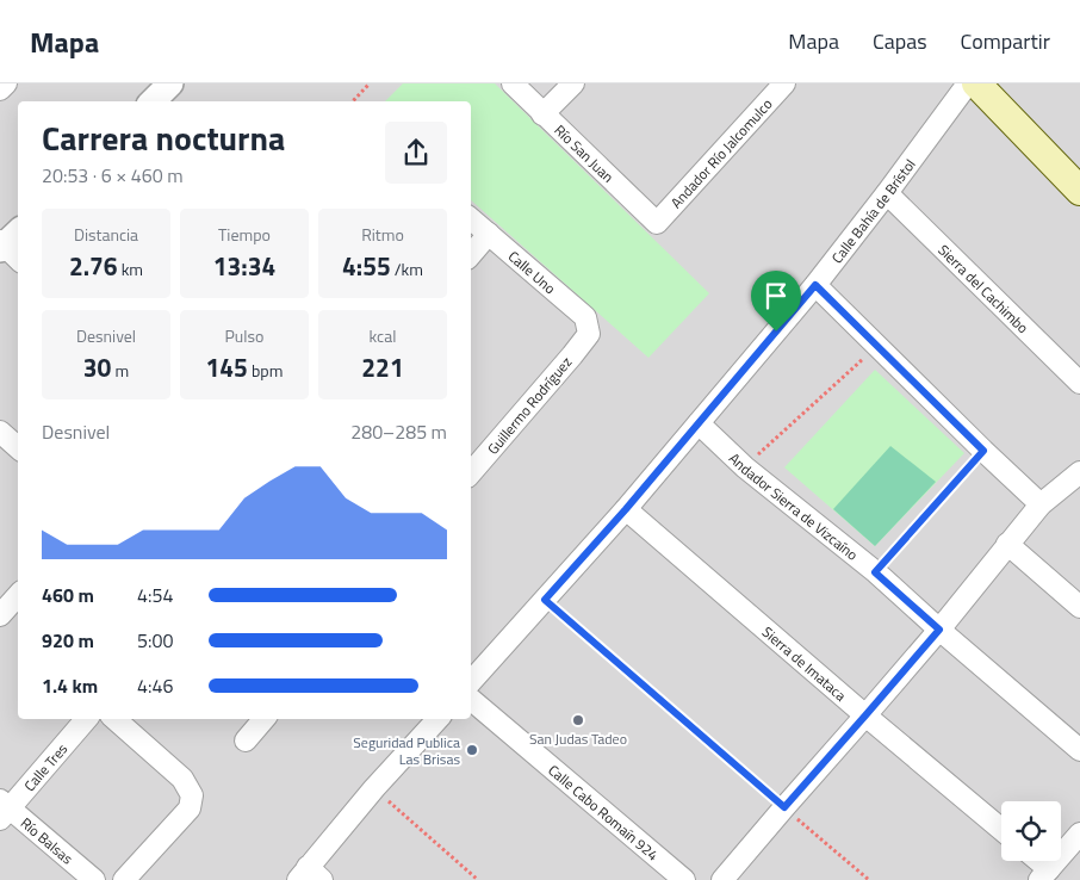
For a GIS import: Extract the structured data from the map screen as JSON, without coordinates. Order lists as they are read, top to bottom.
{
  "streets": {
    "street": [
      "Andador Río Jalcomulco",
      "Río San Juan",
      "Calle Bahía de Brístol",
      "Calle Uno",
      "Sierra del Cachimbo",
      "Guillermo Rodríguez",
      "Andador Sierra de Vizcaíno",
      "Sierra de Imataca",
      "Calle Tres",
      "Calle Cabo Romaín 924",
      "Río Balsas"
    ]
  },
  "crossings": [
    ["Andador Río Jalcomulco", "Río San Juan"],
    ["Calle Bahía de Brístol", "Sierra del Cachimbo"],
    ["Calle Bahía de Brístol", "Andador Sierra de Vizcaíno"],
    ["Calle Bahía de Brístol", "Sierra de Imataca"],
    ["Calle Uno", "Guillermo Rodríguez"],
    ["Calle Tres", "Río Balsas"]
  ],
  "places": ["San Judas Tadeo", "Seguridad Publica Las Brisas"],
  "page": {
    "header": "Mapa",
    "nav": ["Mapa", "Capas", "Compartir"],
    "heading": ["Carrera nocturna", "20:53 · 6 × 460 m"],
    "stats": [
      ["Distancia", "2.76 km"],
      ["Tiempo", "13:34"],
      ["Ritmo", "4:55 /km"],
      ["Desnivel", "30 m"],
      ["Pulso", "145 bpm"],
      ["kcal", "221"]
    ],
    "chart": ["Desnivel", "280–285 m"],
    "list": [
      {
        "name": "460 m",
        "note": "4:54"
      },
      {
        "name": "920 m",
        "note": "5:00"
      },
      {
        "name": "1.4 km",
        "note": "4:46"
      }
    ]
  }
}
